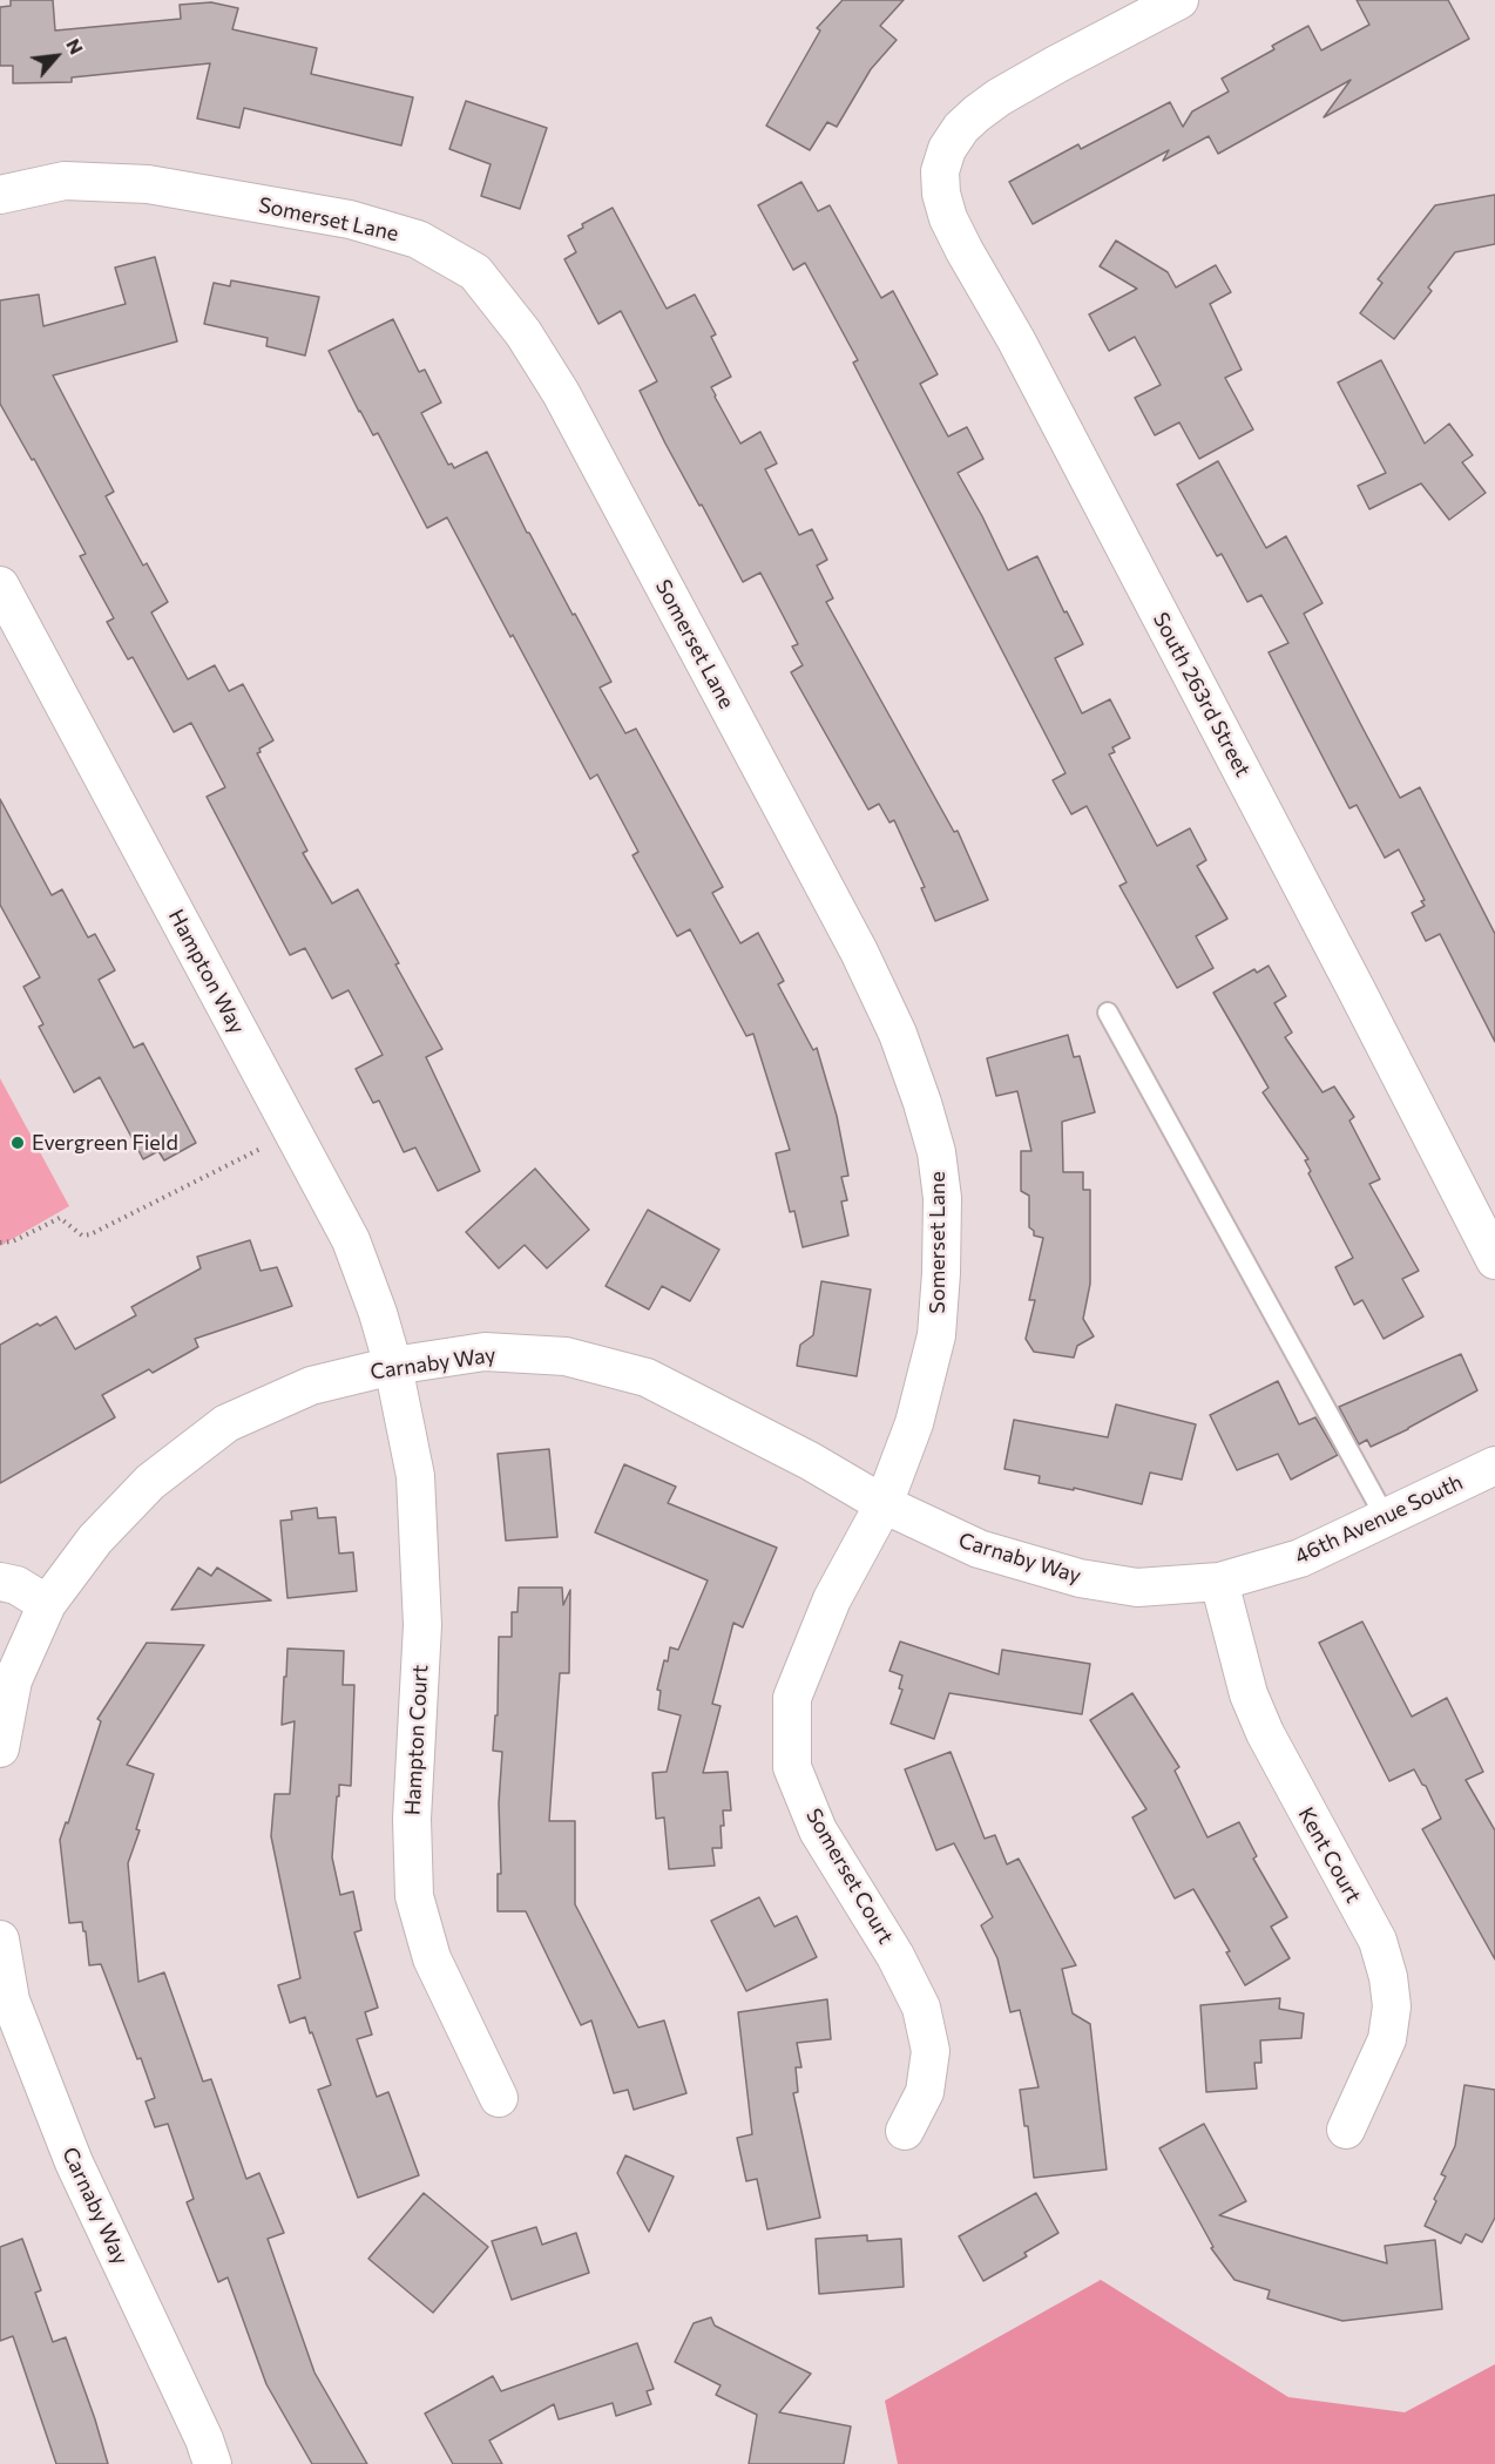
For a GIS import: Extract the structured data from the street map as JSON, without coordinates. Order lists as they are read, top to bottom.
{
  "streets": {
    "street": [
      "Somerset Lane",
      "South 263rd Street",
      "Hampton Way",
      "Carnaby Way",
      "46th Avenue South",
      "Hampton Court",
      "Kent Court",
      "Somerset Court"
    ]
  },
  "crossings": [
    ["Somerset Lane", "Carnaby Way"],
    ["Somerset Lane", "Somerset Court"],
    ["Hampton Way", "Carnaby Way"],
    ["Hampton Way", "Hampton Court"],
    ["Carnaby Way", "46th Avenue South"],
    ["Carnaby Way", "Hampton Court"],
    ["Carnaby Way", "Kent Court"],
    ["Carnaby Way", "Somerset Court"],
    ["46th Avenue South", "Kent Court"]
  ],
  "places": ["Evergreen Field"],
  "north": "top right"
}
